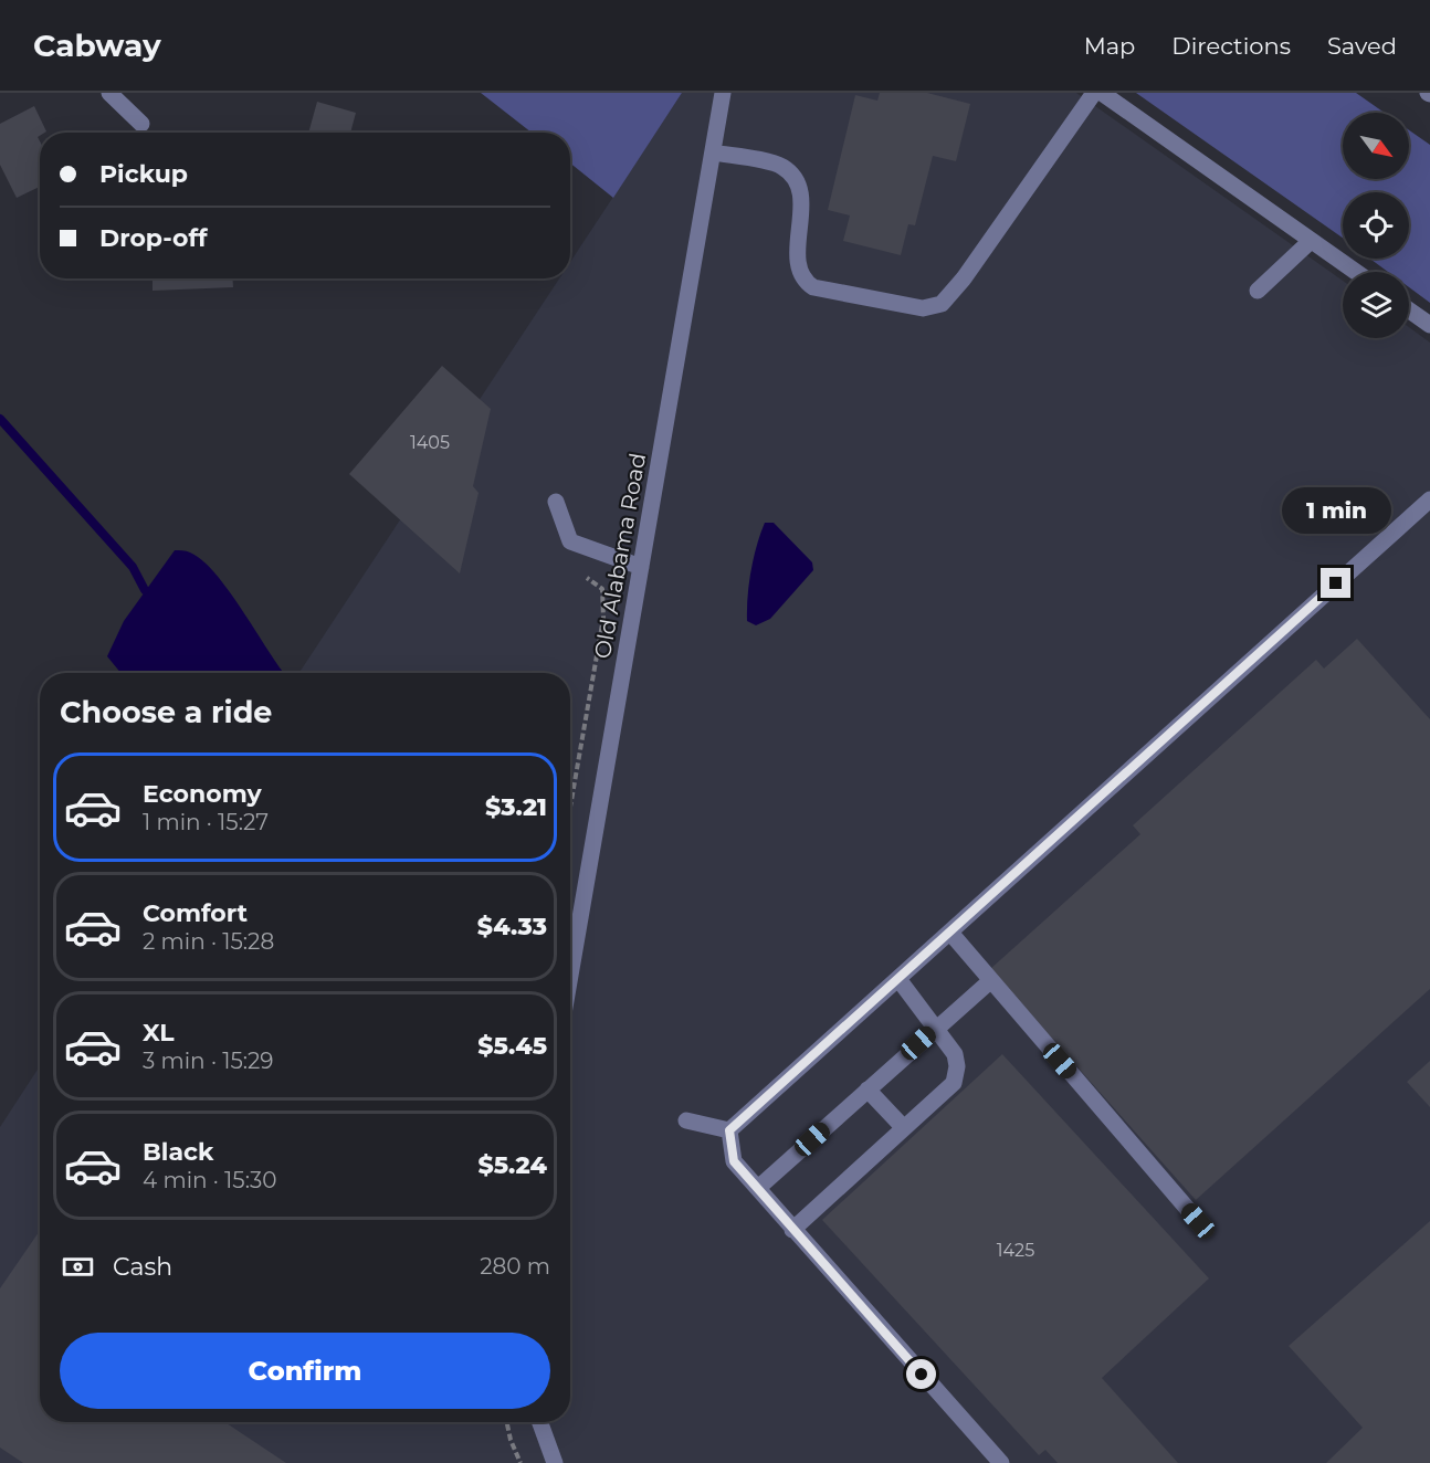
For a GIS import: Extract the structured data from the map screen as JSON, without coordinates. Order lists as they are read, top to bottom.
{
  "streets": {
    "street": ["Old Alabama Road"]
  },
  "house_numbers": ["1405", "1425"],
  "north": "bottom right",
  "page": {
    "header": "Cabway",
    "nav": ["Map", "Directions", "Saved"],
    "banner": ["Pickup", "Drop-off"],
    "bubble": "1 min",
    "heading": "Choose a ride",
    "list": [
      {
        "name": "Economy",
        "note": "1 min · 15:27",
        "value": "$3.21"
      },
      {
        "name": "Comfort",
        "note": "2 min · 15:28",
        "value": "$4.33"
      },
      {
        "name": "XL",
        "note": "3 min · 15:29",
        "value": "$5.45"
      },
      {
        "name": "Black",
        "note": "4 min · 15:30",
        "value": "$5.24"
      }
    ],
    "pay": ["Cash", "280 m"],
    "buttons": "Confirm"
  }
}
